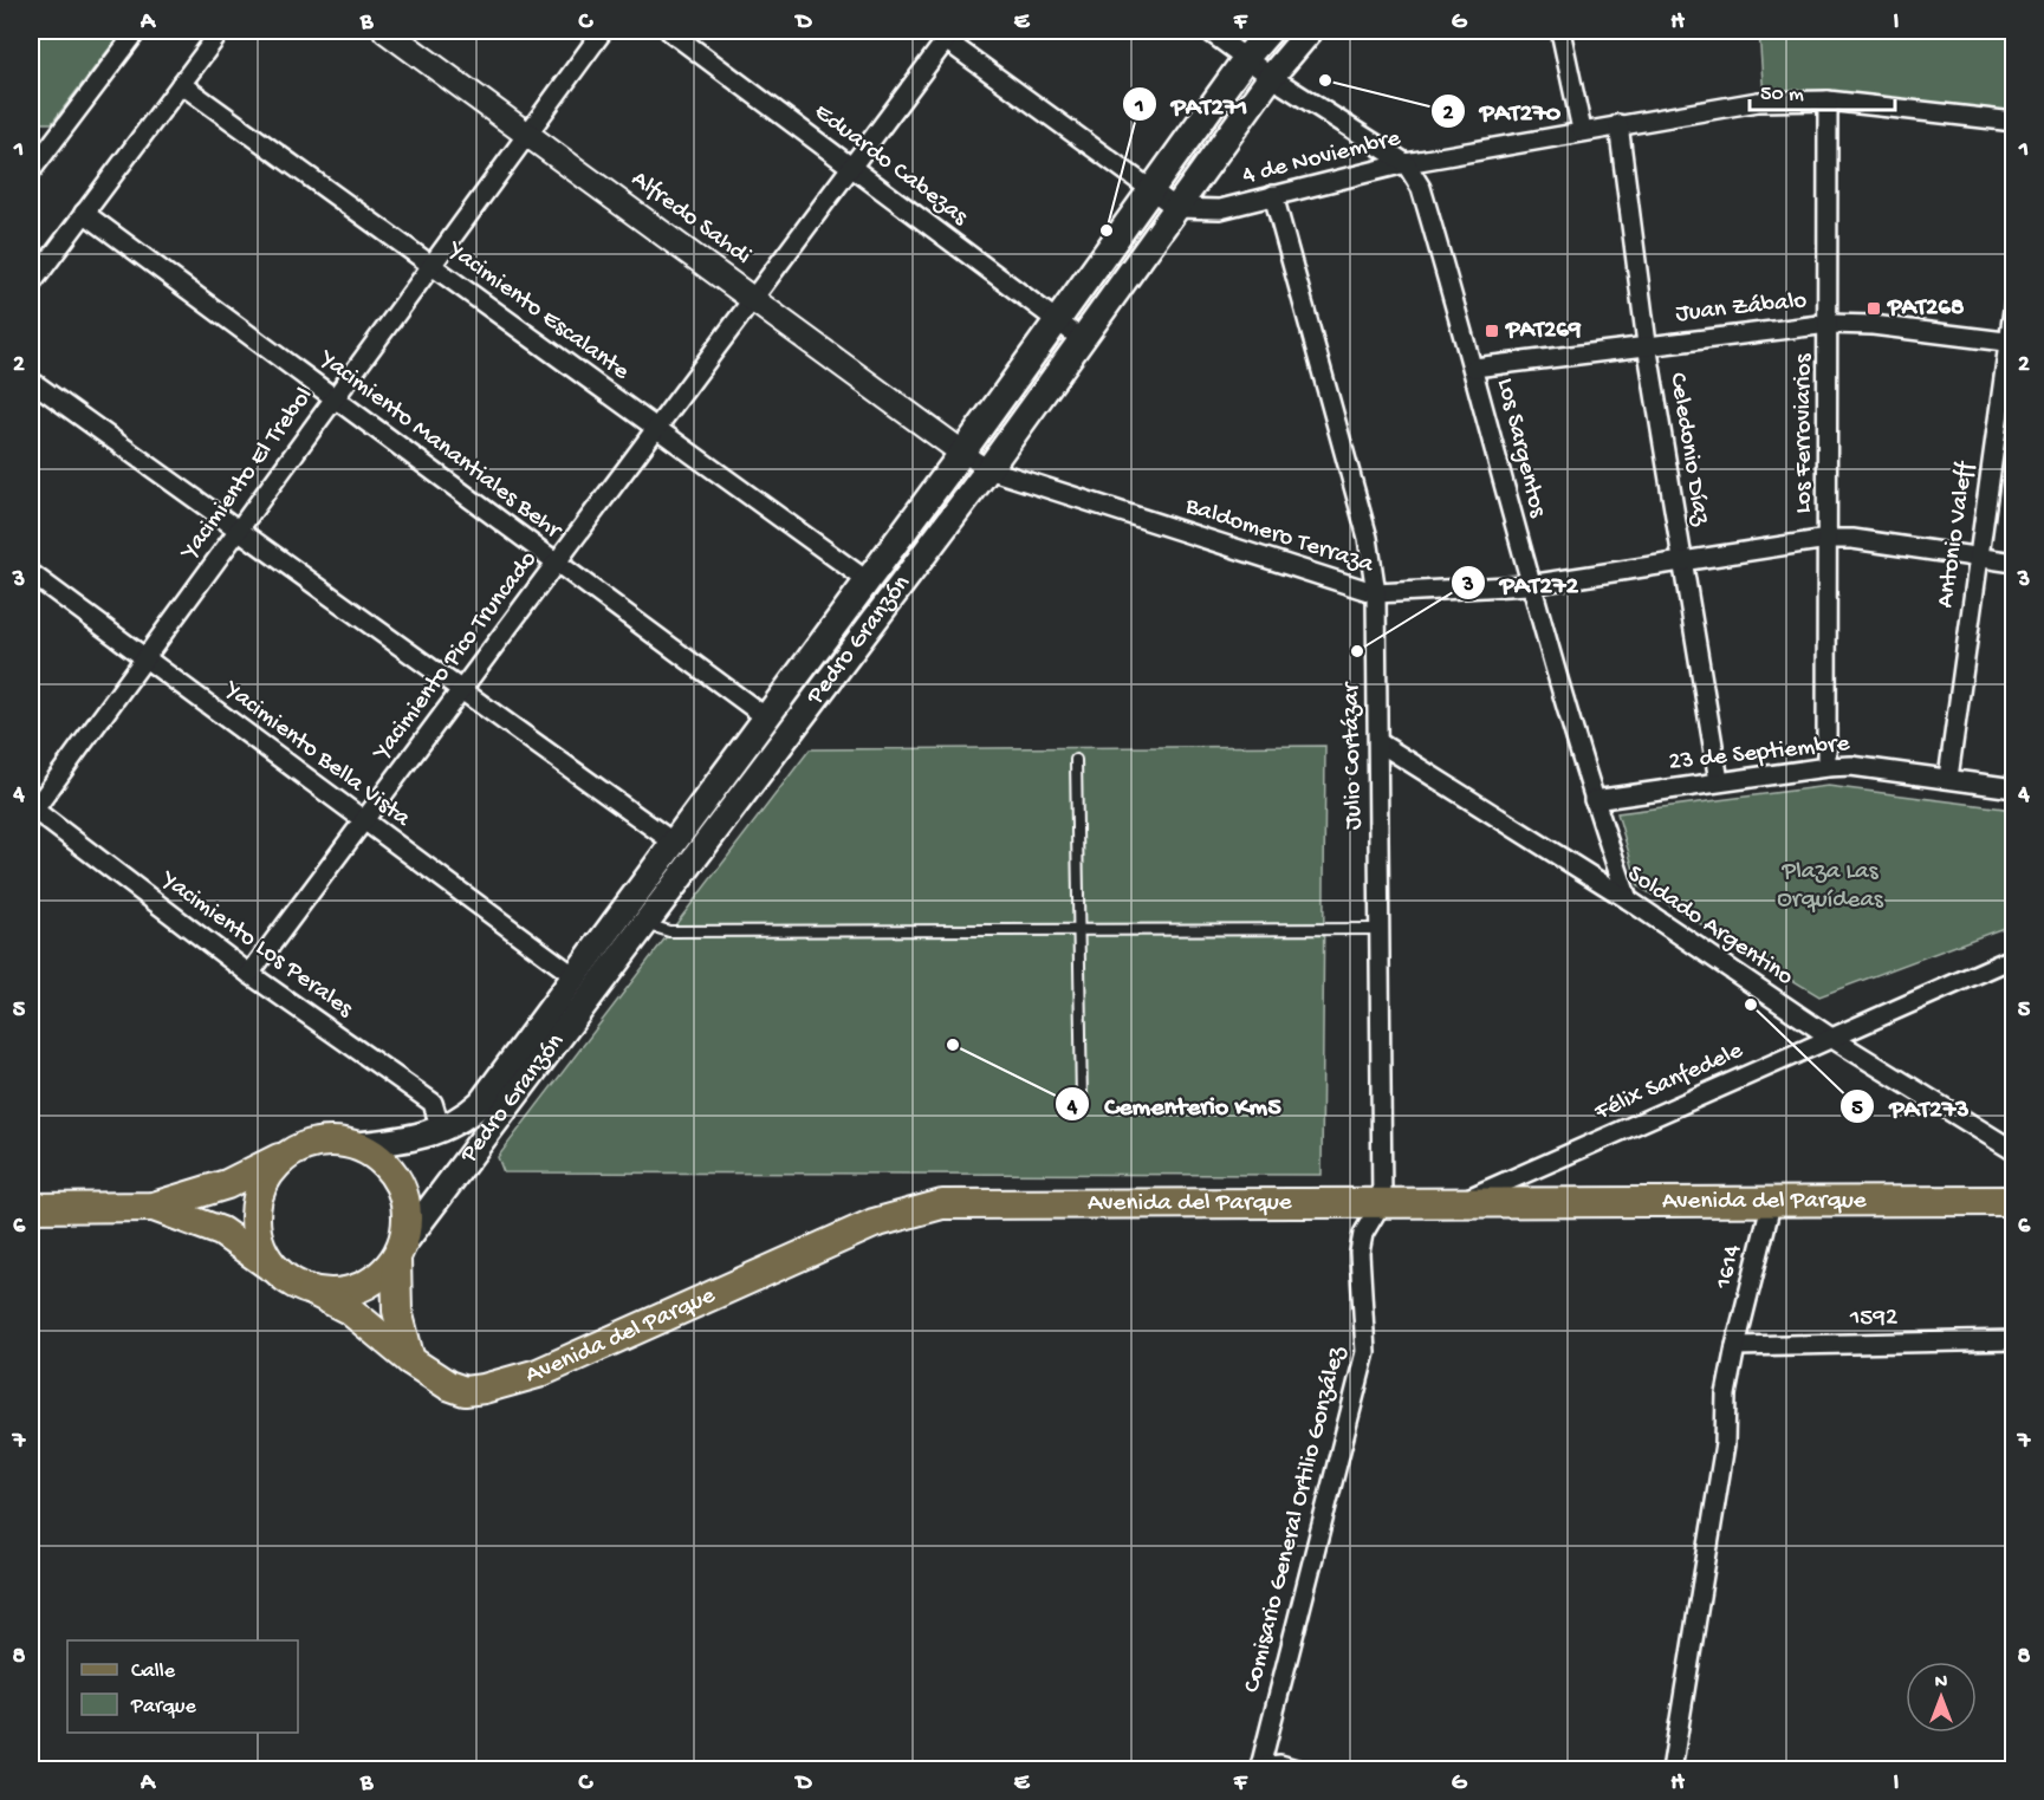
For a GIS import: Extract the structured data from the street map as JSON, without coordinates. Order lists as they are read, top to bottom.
{
  "streets": {
    "main road": ["Pedro Granzón", "Avenida del Parque"],
    "street": [
      "4 de Noviembre",
      "Eduardo Cabezas",
      "Alfredo Sahdi",
      "Juan Zábalo",
      "Yacimiento Escalante",
      "Los Ferroviarios",
      "Yacimiento Manantiales Behr",
      "Los Sargentos",
      "Celedonio Díaz",
      "Yacimiento El Trebol",
      "Antonio Valeff",
      "Baldomero Terraza",
      "Yacimiento Pico Truncado",
      "23 de Septiembre",
      "Yacimiento Bella Vista",
      "Julio Cortázar",
      "Soldado Argentino",
      "Yacimiento Los Perales",
      "Félix Sanfedele",
      "1614",
      "1592",
      "Comisario General Ortilio González"
    ]
  },
  "crossings": [
    ["4 de Noviembre", "Los Ferroviarios"],
    ["4 de Noviembre", "Los Sargentos"],
    ["4 de Noviembre", "Celedonio Díaz"],
    ["4 de Noviembre", "Pedro Granzón"],
    ["4 de Noviembre", "Julio Cortázar"],
    ["Eduardo Cabezas", "Pedro Granzón"],
    ["Eduardo Cabezas", "Yacimiento Pico Truncado"],
    ["Alfredo Sahdi", "Yacimiento El Trebol"],
    ["Alfredo Sahdi", "Baldomero Terraza"],
    ["Alfredo Sahdi", "Pedro Granzón"],
    ["Alfredo Sahdi", "Yacimiento Pico Truncado"],
    ["Juan Zábalo", "Los Ferroviarios"],
    ["Juan Zábalo", "Los Sargentos"],
    ["Juan Zábalo", "Celedonio Díaz"],
    ["Juan Zábalo", "Antonio Valeff"],
    ["Yacimiento Escalante", "Yacimiento El Trebol"],
    ["Yacimiento Escalante", "Pedro Granzón"],
    ["Yacimiento Escalante", "Yacimiento Pico Truncado"],
    ["Los Ferroviarios", "Baldomero Terraza"],
    ["Los Ferroviarios", "23 de Septiembre"],
    ["Yacimiento Manantiales Behr", "Yacimiento El Trebol"],
    ["Yacimiento Manantiales Behr", "Pedro Granzón"],
    ["Yacimiento Manantiales Behr", "Yacimiento Pico Truncado"],
    ["Los Sargentos", "Baldomero Terraza"],
    ["Los Sargentos", "Pedro Granzón"],
    ["Los Sargentos", "23 de Septiembre"],
    ["Los Sargentos", "Soldado Argentino"],
    ["Celedonio Díaz", "Baldomero Terraza"],
    ["Celedonio Díaz", "23 de Septiembre"],
    ["Yacimiento El Trebol", "Yacimiento Bella Vista"],
    ["Yacimiento El Trebol", "Yacimiento Los Perales"],
    ["Antonio Valeff", "Baldomero Terraza"],
    ["Antonio Valeff", "23 de Septiembre"],
    ["Baldomero Terraza", "Pedro Granzón"],
    ["Baldomero Terraza", "Julio Cortázar"],
    ["Pedro Granzón", "Yacimiento Bella Vista"],
    ["Pedro Granzón", "Yacimiento Los Perales"],
    ["Pedro Granzón", "Avenida del Parque"],
    ["Yacimiento Pico Truncado", "Yacimiento Bella Vista"],
    ["Yacimiento Pico Truncado", "Yacimiento Los Perales"],
    ["Julio Cortázar", "Soldado Argentino"],
    ["Julio Cortázar", "Avenida del Parque"],
    ["Julio Cortázar", "Comisario General Ortilio González"],
    ["Soldado Argentino", "Félix Sanfedele"],
    ["Félix Sanfedele", "Avenida del Parque"],
    ["Avenida del Parque", "1614"],
    ["Avenida del Parque", "Comisario General Ortilio González"],
    ["1614", "1592"]
  ],
  "parks": ["Plaza Las Orquídeas"],
  "places": {
    "other": [
      "PAT270",
      "PAT271",
      "PAT272",
      "PAT273",
      "Cementerio Km5"
    ],
    "transit": ["PAT268", "PAT269"]
  },
  "legend": ["Calle", "Parque"],
  "scale_bar": "50 m",
  "north": "top",
  "grid": {
    "columns": [
      "A",
      "B",
      "C",
      "D",
      "E",
      "F",
      "G",
      "H",
      "I"
    ],
    "rows": [
      "1",
      "2",
      "3",
      "4",
      "5",
      "6",
      "7",
      "8"
    ]
  }
}
